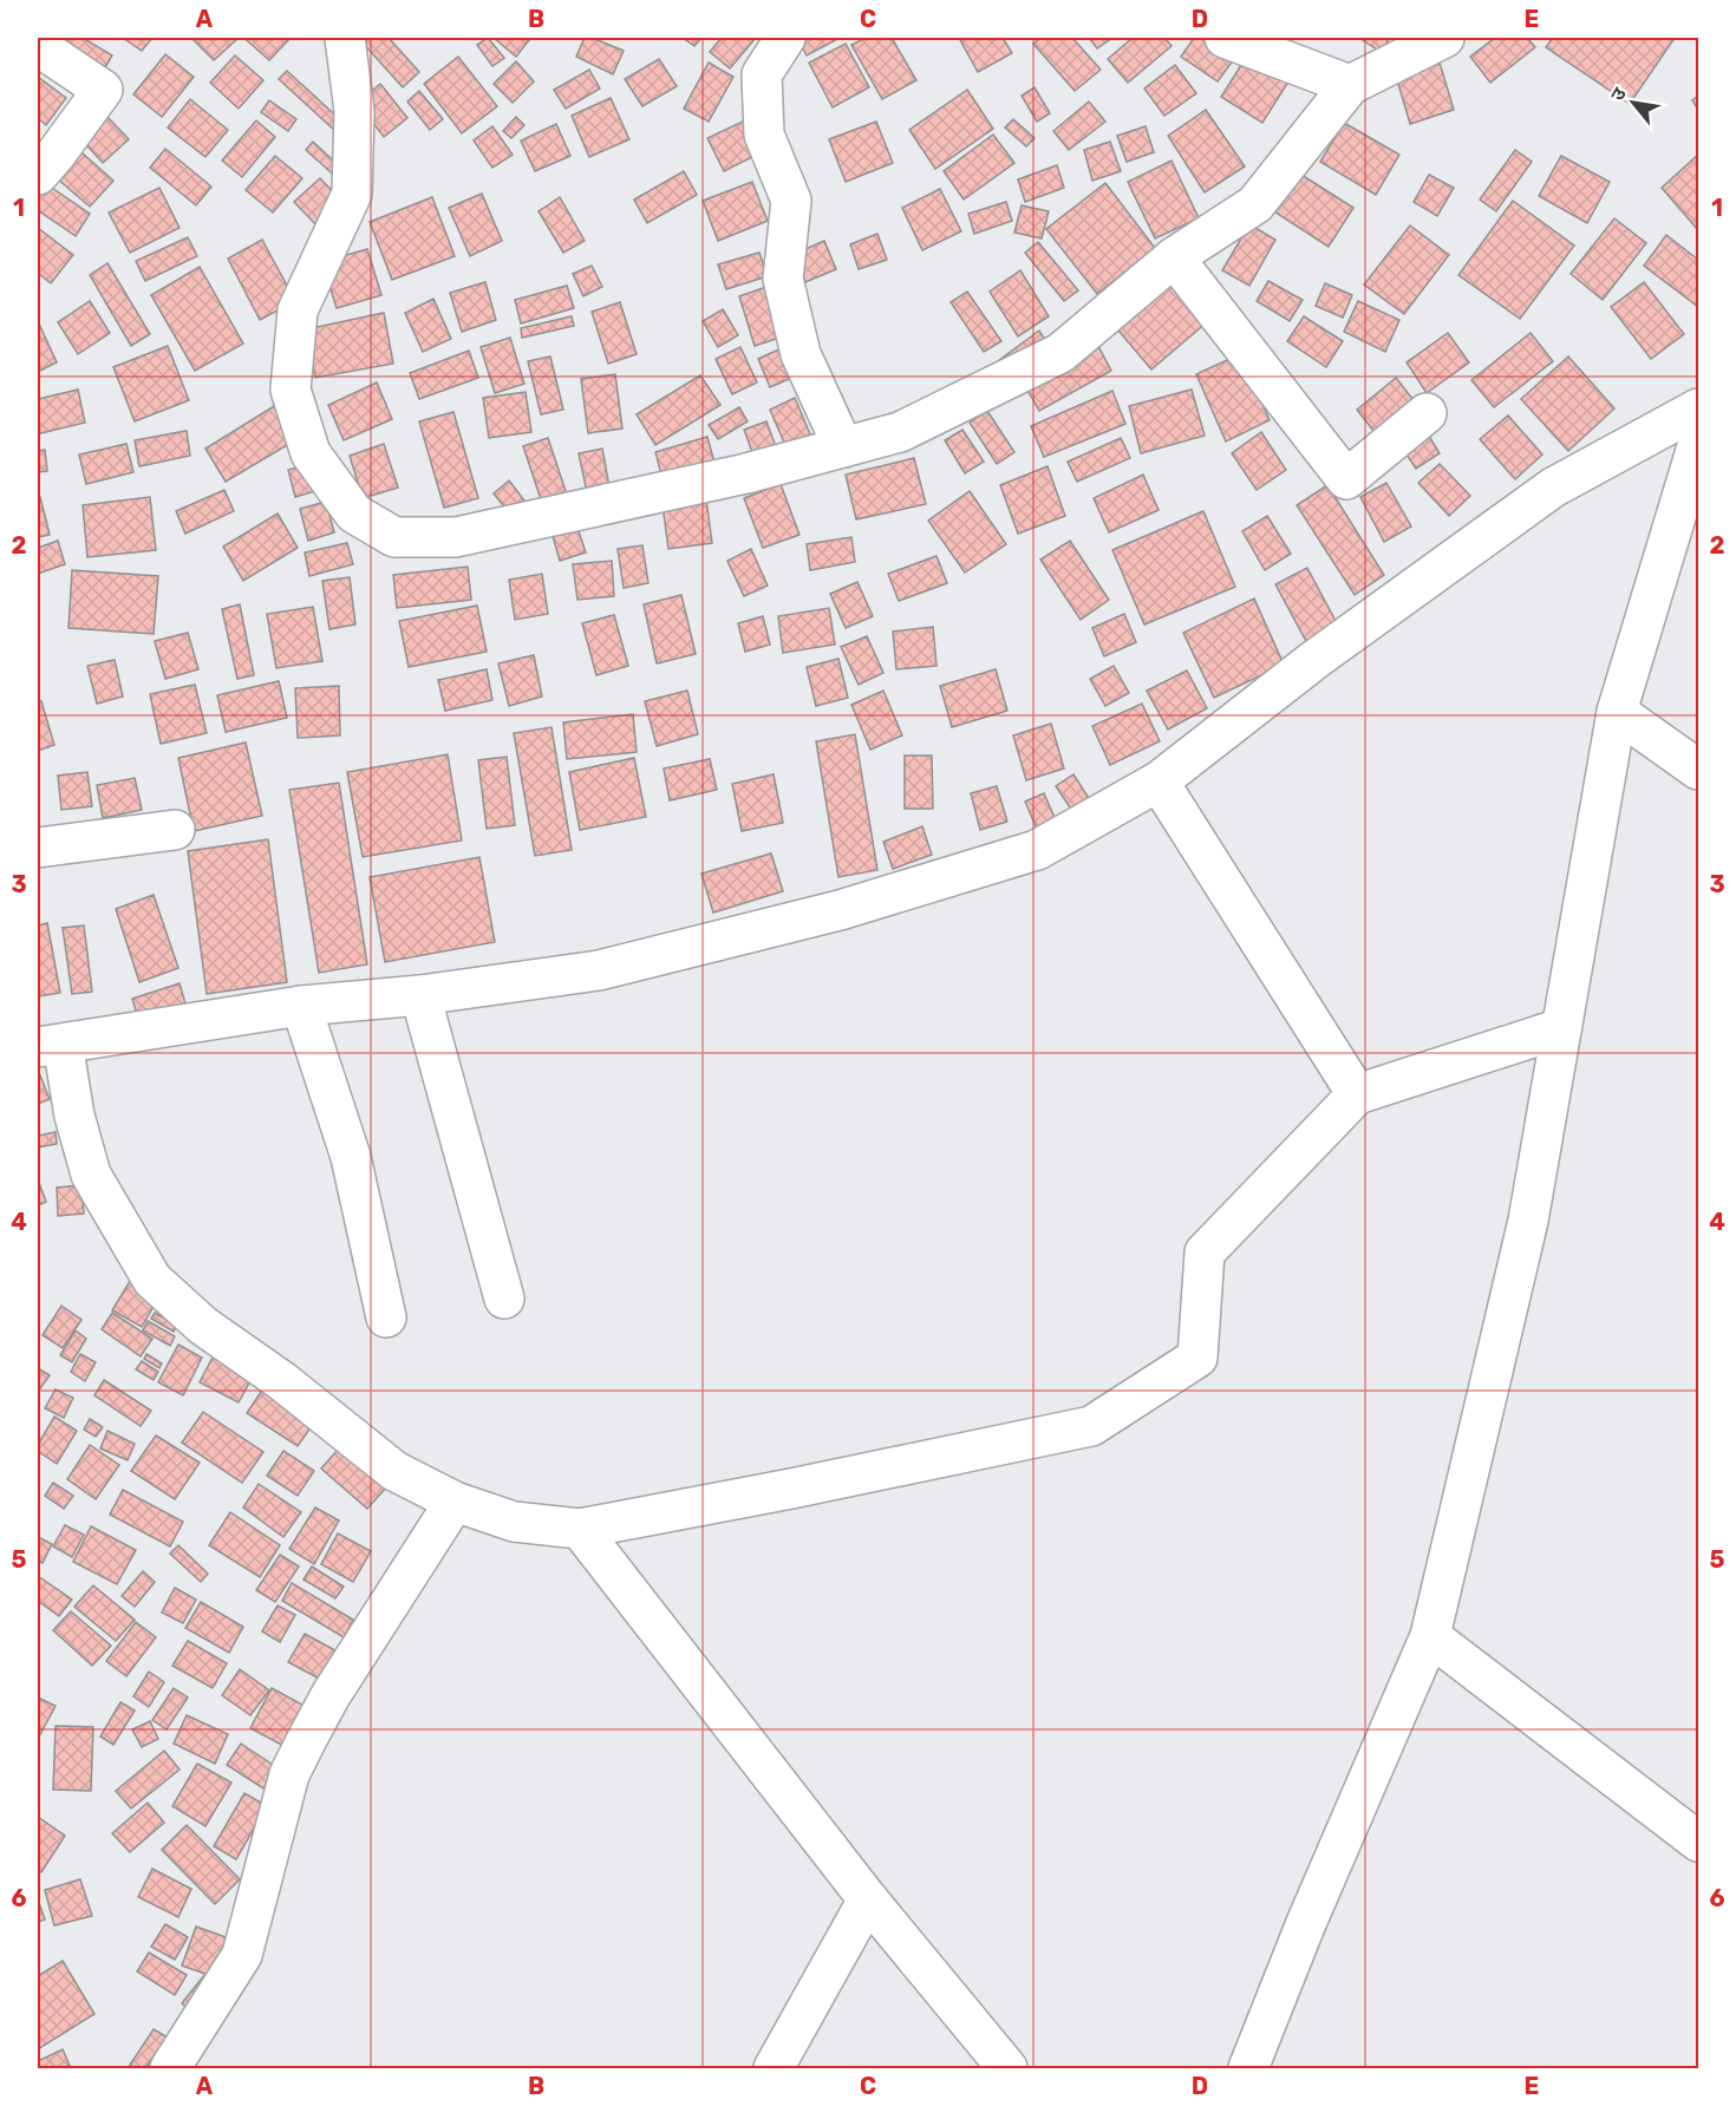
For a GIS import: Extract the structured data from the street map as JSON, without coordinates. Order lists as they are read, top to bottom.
{
  "north": "top left",
  "grid": {
    "columns": [
      "A",
      "B",
      "C",
      "D",
      "E"
    ],
    "rows": [
      "1",
      "2",
      "3",
      "4",
      "5",
      "6"
    ]
  }
}
